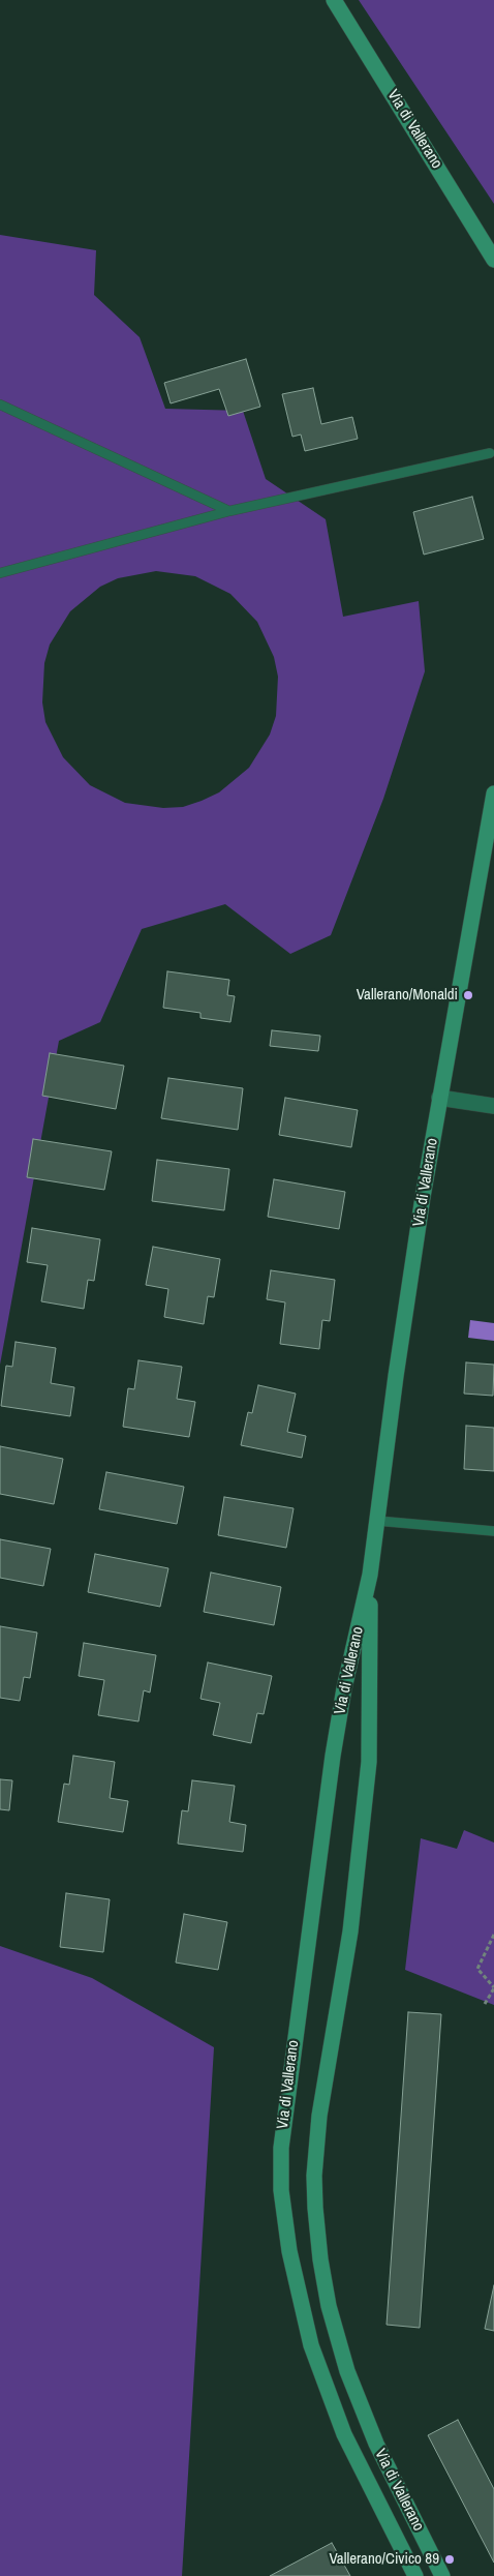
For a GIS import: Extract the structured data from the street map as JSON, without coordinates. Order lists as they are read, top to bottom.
{
  "streets": {
    "street": ["Via di Vallerano"]
  },
  "places": ["Vallerano/Monaldi", "Vallerano/Civico 89"]
}
